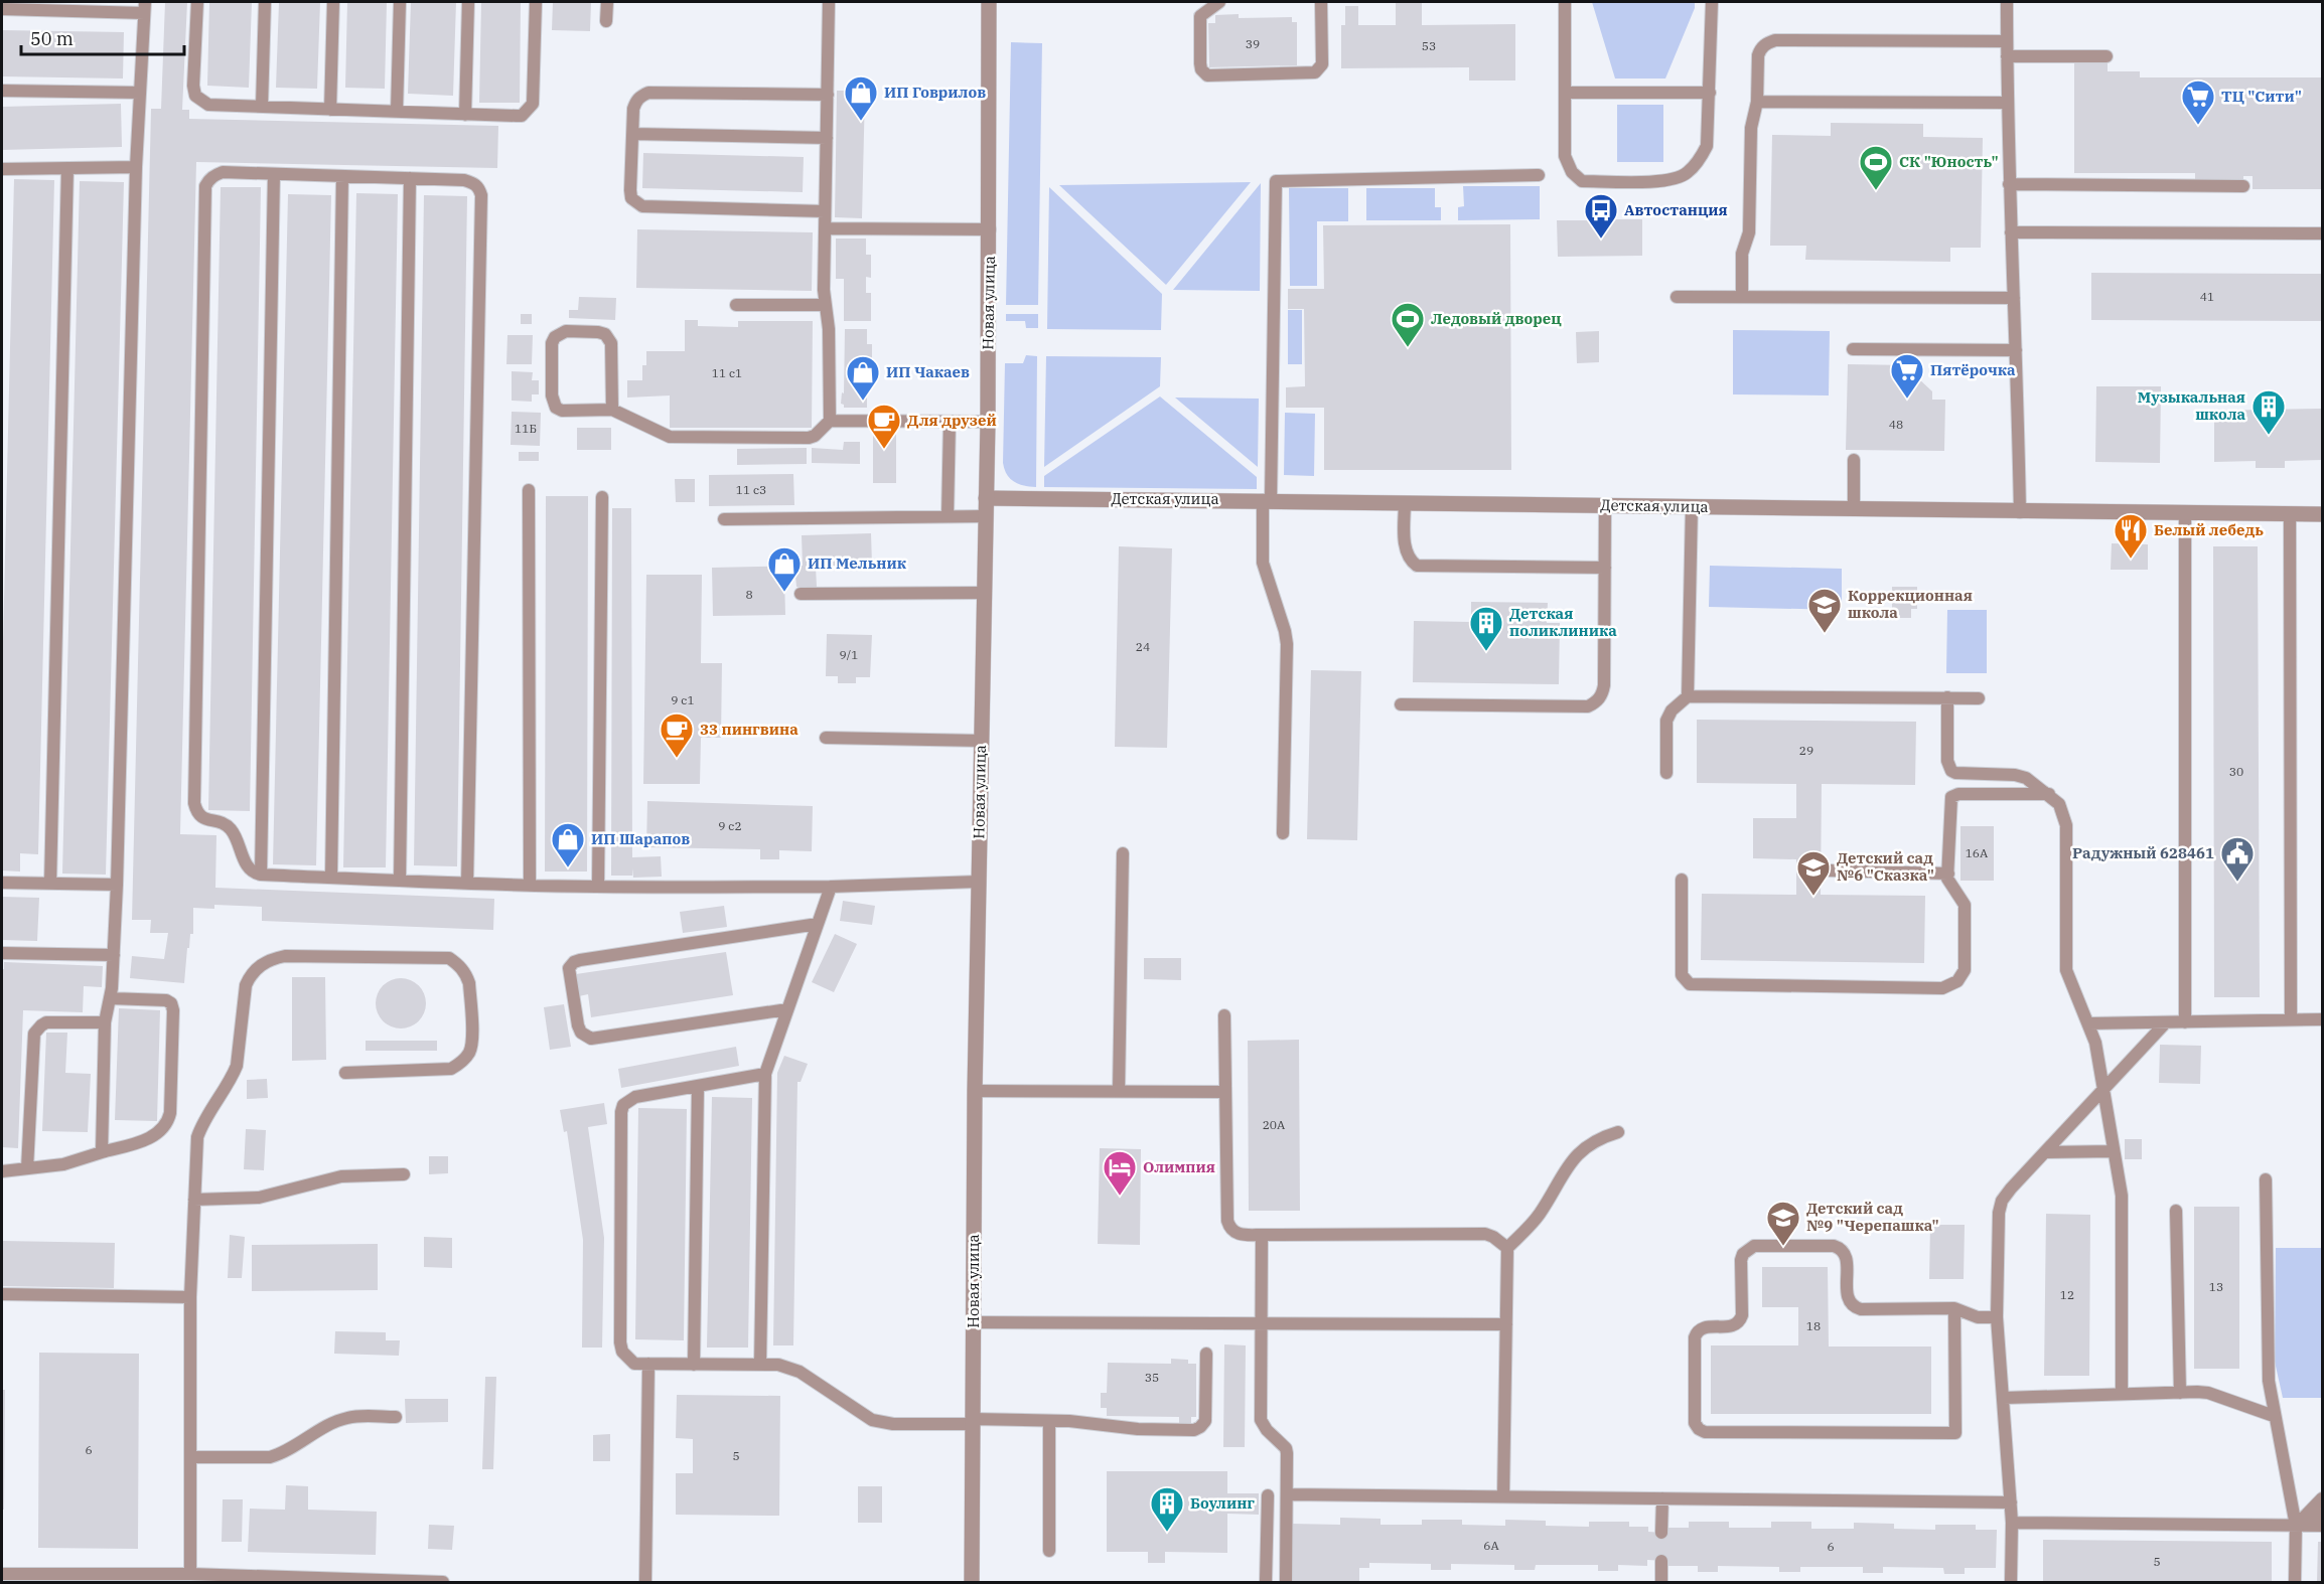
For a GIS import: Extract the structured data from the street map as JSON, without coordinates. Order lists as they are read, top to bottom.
{
  "streets": {
    "street": ["Новая улица", "Детская улица"]
  },
  "crossings": [
    ["Новая улица", "Детская улица"]
  ],
  "places": {
    "shop": [
      "ИП Говрилов",
      "ИП Чакаев",
      "ИП Мельник",
      "ИП Шарапов"
    ],
    "supermarket": ["ТЦ \"Сити\"", "Пятёрочка"],
    "sports": ["СК \"Юность\"", "Ледовый дворец"],
    "bus stop": ["Автостанция"],
    "building": ["Музыкальная школа", "Детская поликлиника", "Боулинг"],
    "cafe": ["Для друзей", "33 пингвина"],
    "restaurant": ["Белый лебедь"],
    "school or university": ["Коррекционная школа", "Детский сад №6 \"Сказка\"", "Детский сад №9 \"Черепашка\""],
    "public building": ["Радужный 628461"],
    "hotel": ["Олимпия"]
  },
  "house_numbers": [
    "39",
    "53",
    "41",
    "11 с1",
    "48",
    "11Б",
    "11 с3",
    "8",
    "24",
    "9/1",
    "9 с1",
    "29",
    "30",
    "9 с2",
    "16А",
    "20А",
    "13",
    "12",
    "18",
    "35",
    "6",
    "5",
    "6А",
    "6",
    "5"
  ],
  "scale_bar": "50 m"
}
